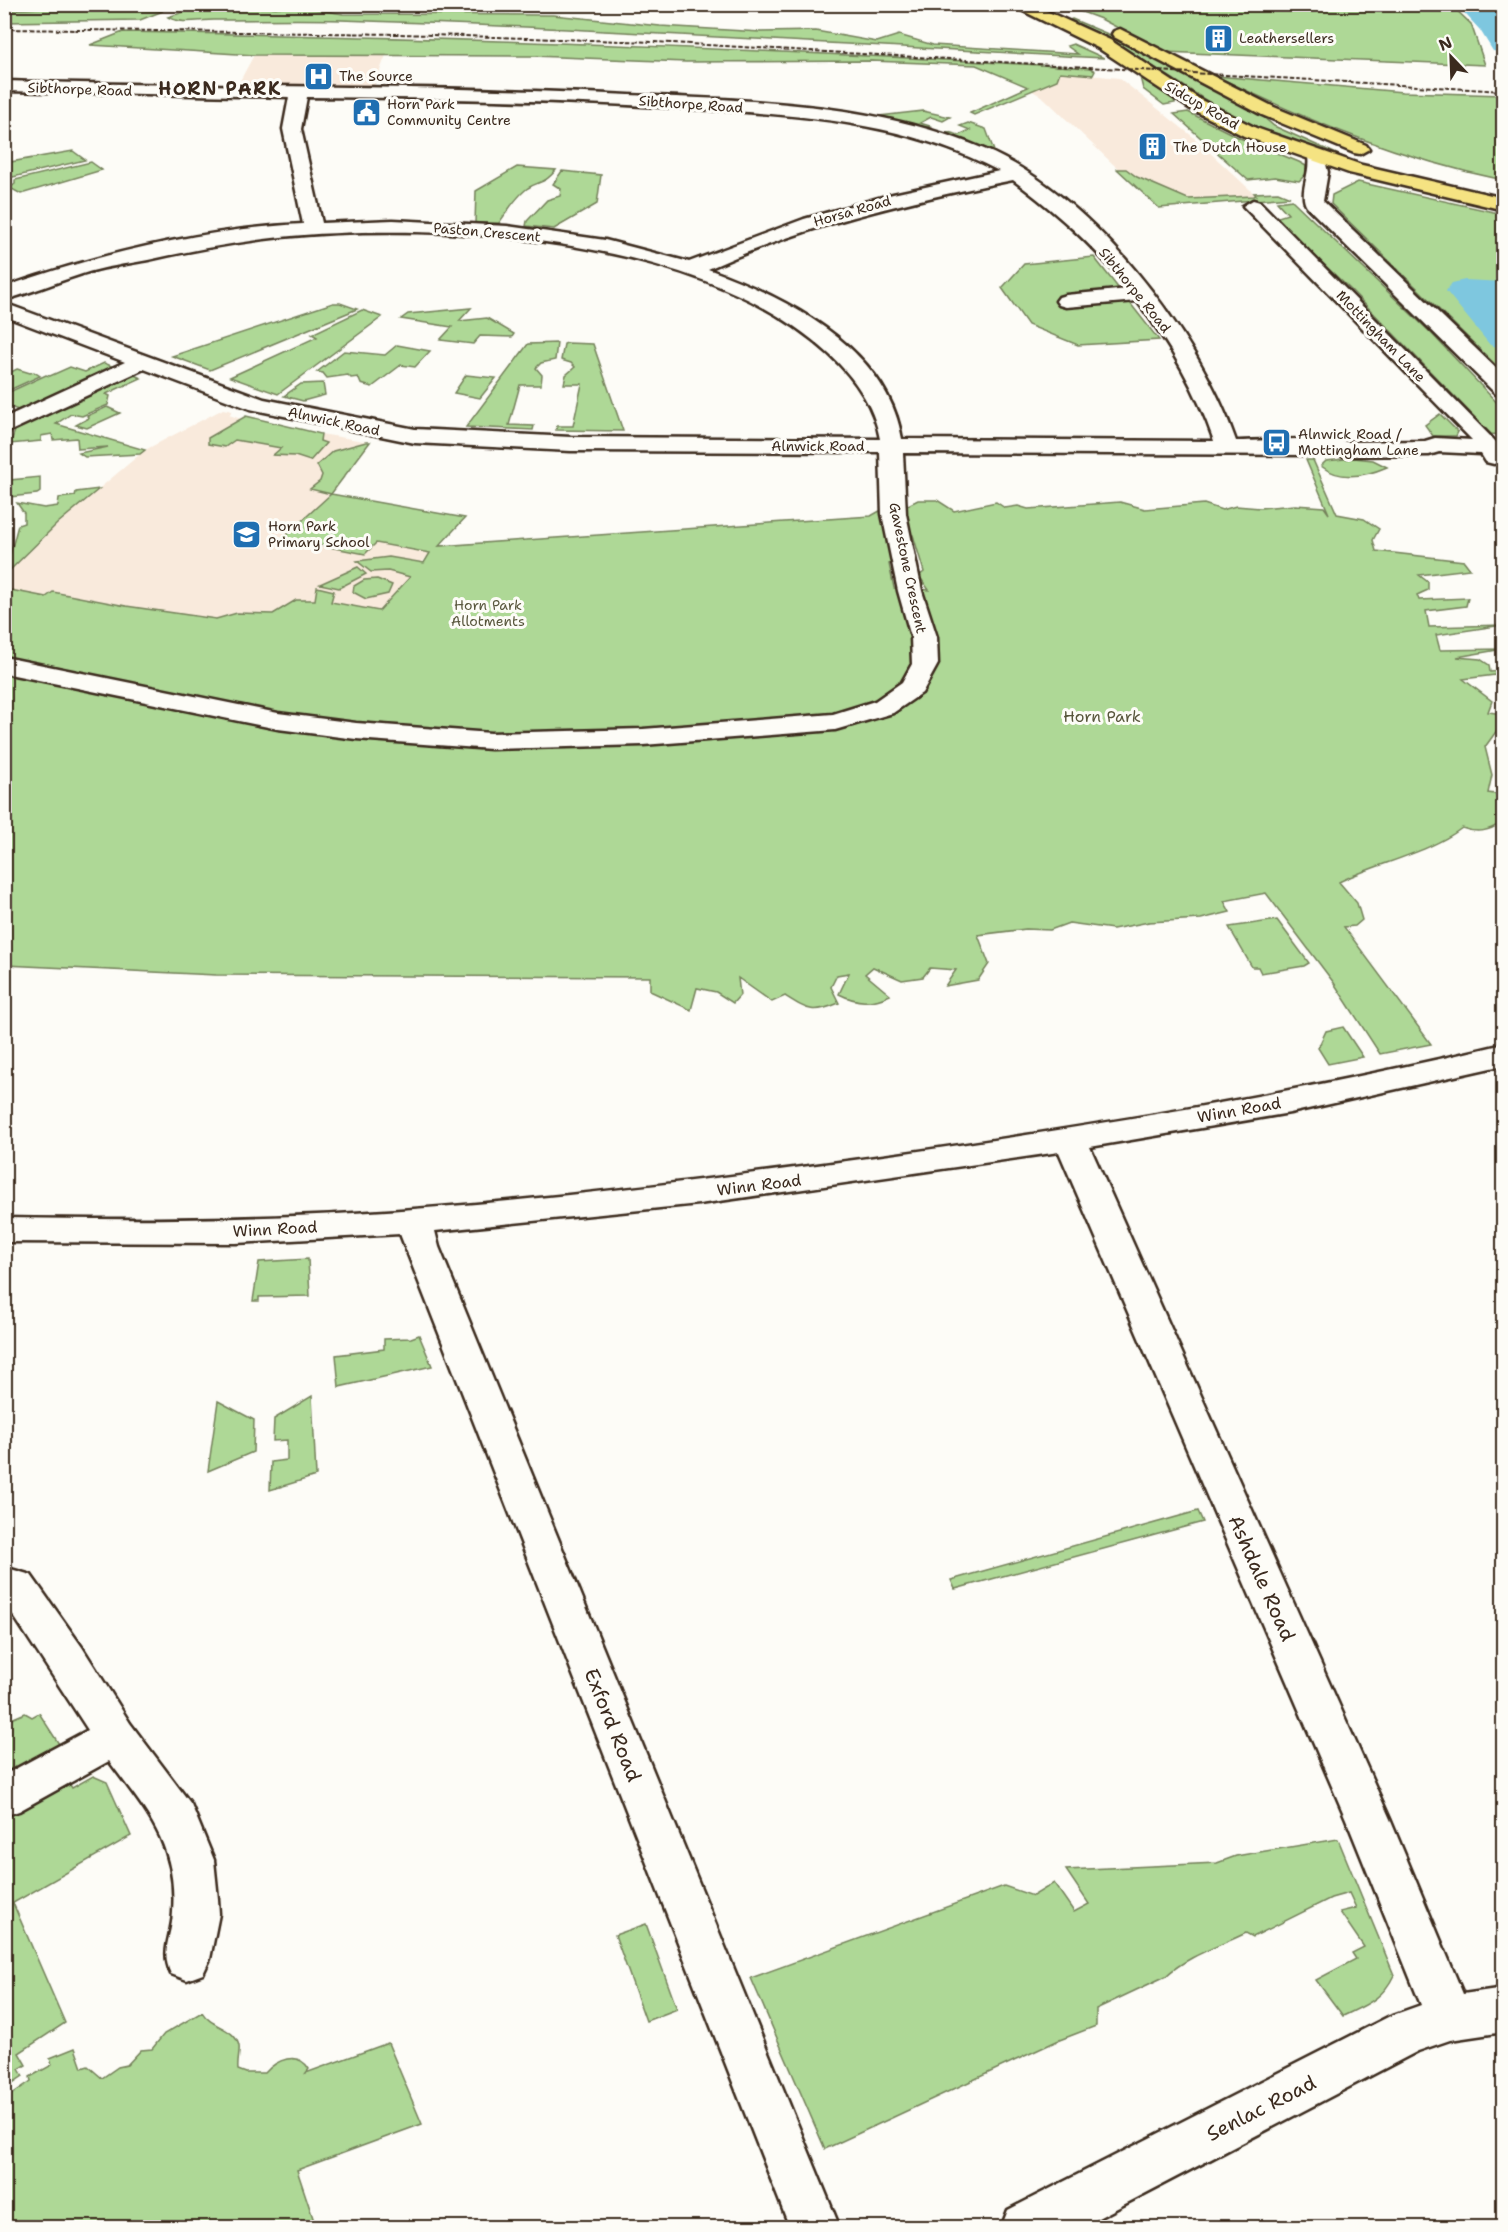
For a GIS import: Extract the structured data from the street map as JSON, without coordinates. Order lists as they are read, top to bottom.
{
  "streets": {
    "highway": ["Sidcup Road"],
    "street": [
      "Sibthorpe Road",
      "Horsa Road",
      "Paston Crescent",
      "Mottingham Lane",
      "Alnwick Road",
      "Gavestone Crescent",
      "Winn Road",
      "Ashdale Road",
      "Exford Road",
      "Senlac Road"
    ]
  },
  "crossings": [
    ["Sibthorpe Road", "Horsa Road"],
    ["Sibthorpe Road", "Alnwick Road"],
    ["Horsa Road", "Paston Crescent"],
    ["Paston Crescent", "Alnwick Road"],
    ["Paston Crescent", "Gavestone Crescent"],
    ["Mottingham Lane", "Alnwick Road"],
    ["Alnwick Road", "Gavestone Crescent"],
    ["Winn Road", "Ashdale Road"],
    ["Winn Road", "Exford Road"],
    ["Ashdale Road", "Senlac Road"]
  ],
  "districts": ["HORN PARK"],
  "parks": ["Horn Park Allotments", "Horn Park"],
  "places": {
    "building": ["Leathersellers", "The Dutch House"],
    "hospital": ["The Source"],
    "public building": ["Horn Park Community Centre"],
    "bus stop": ["Alnwick Road / Mottingham Lane"],
    "school or university": ["Horn Park Primary School"]
  },
  "north": "top left"
}
